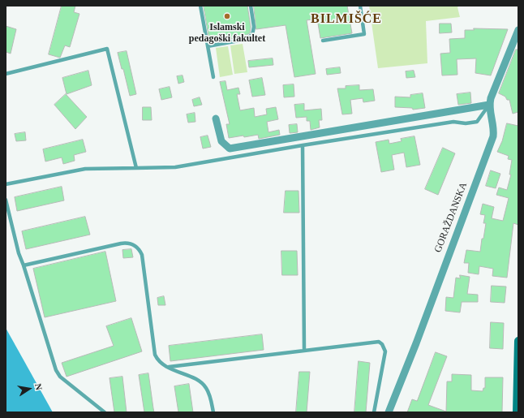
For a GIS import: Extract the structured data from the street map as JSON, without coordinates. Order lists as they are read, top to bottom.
{
  "streets": {
    "street": ["GORAŽDANSKA"]
  },
  "districts": ["BILMIŠĆE"],
  "places": ["Islamski pedagoški fakultet"],
  "north": "right"
}
